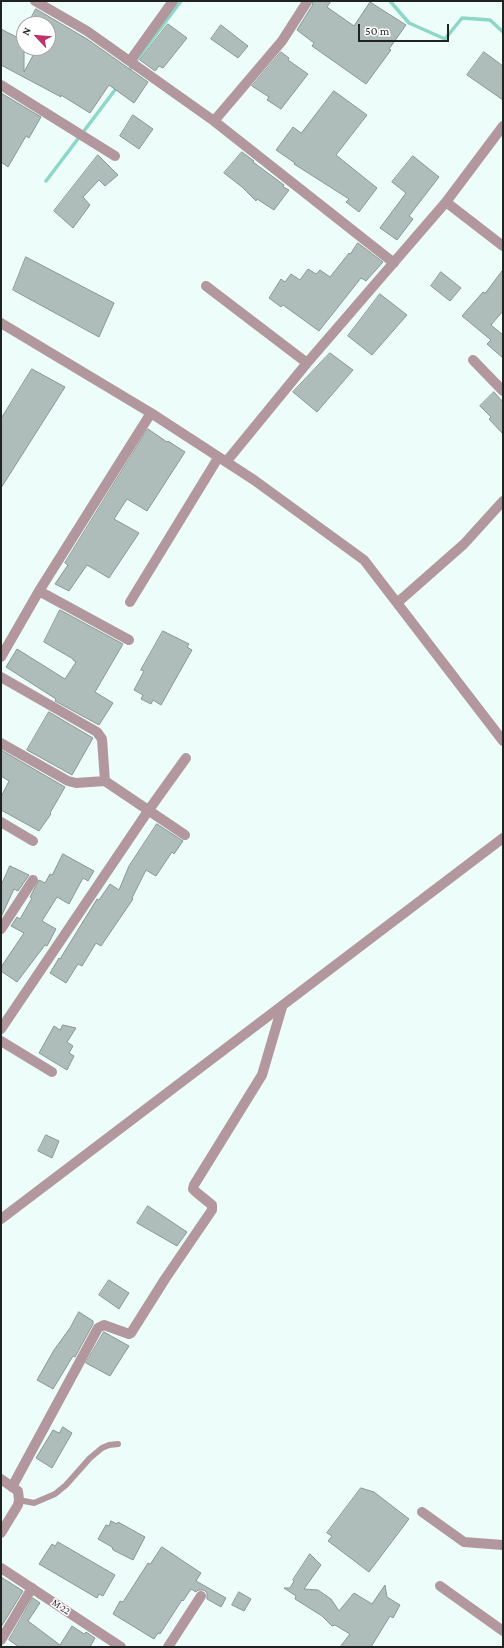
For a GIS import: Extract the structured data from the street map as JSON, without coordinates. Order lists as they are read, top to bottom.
{
  "streets": {
    "street": ["M 22"]
  },
  "scale_bar": "50 m",
  "north": "top left"
}
